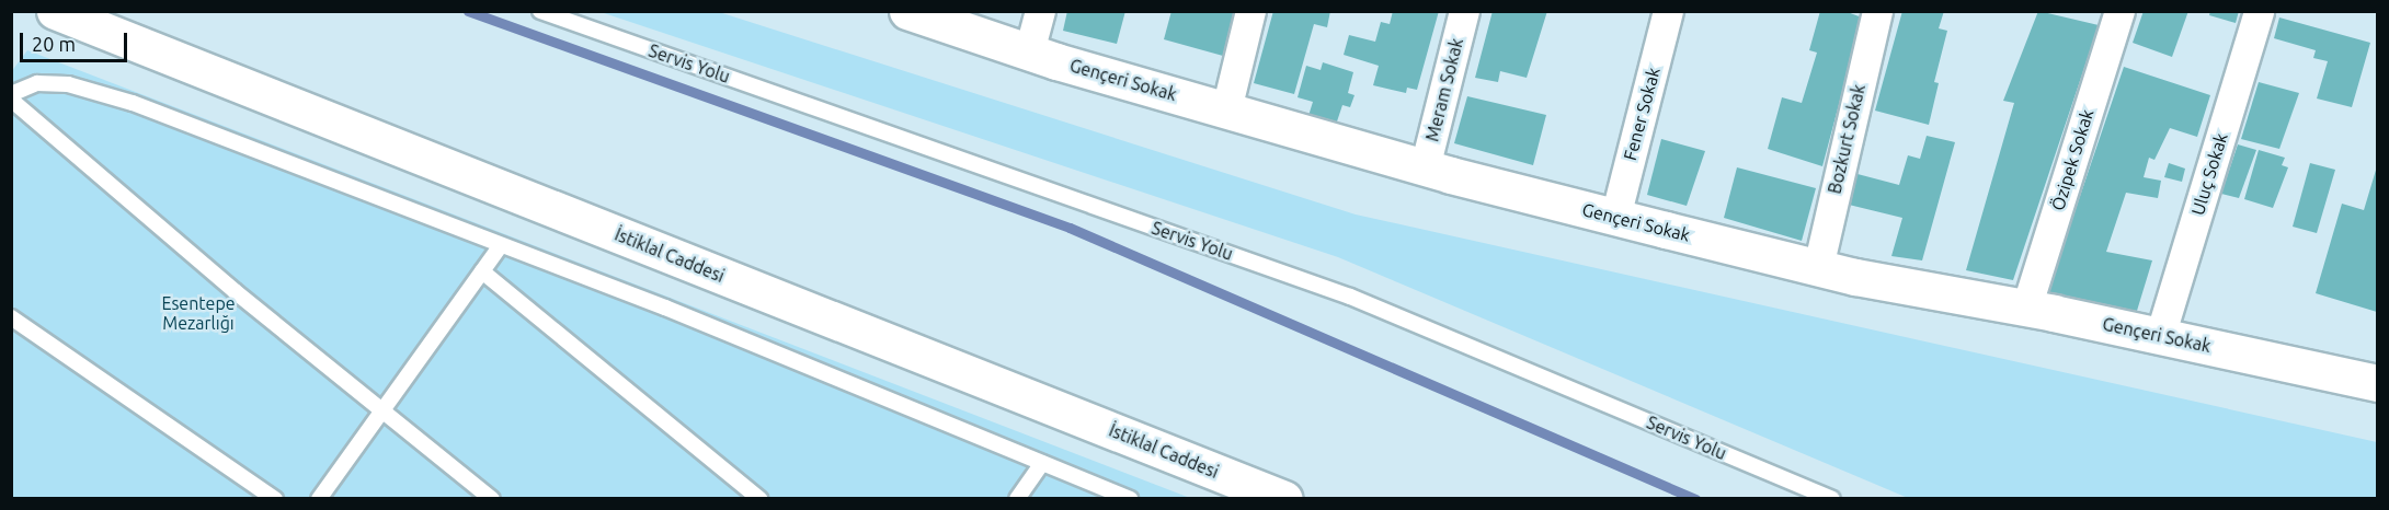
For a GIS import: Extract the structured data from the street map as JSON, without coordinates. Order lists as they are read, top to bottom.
{
  "streets": {
    "street": [
      "Gençeri Sokak",
      "Meram Sokak",
      "Fener Sokak",
      "Bozkurt Sokak",
      "Özipek Sokak",
      "Uluç Sokak",
      "İstiklal Caddesi"
    ],
    "lane": ["Servis Yolu"]
  },
  "crossings": [
    ["Gençeri Sokak", "Meram Sokak"],
    ["Gençeri Sokak", "Fener Sokak"],
    ["Gençeri Sokak", "Bozkurt Sokak"],
    ["Gençeri Sokak", "Özipek Sokak"],
    ["Gençeri Sokak", "Uluç Sokak"]
  ],
  "parks": ["Esentepe Mezarlığı"],
  "scale_bar": "20 m"
}
